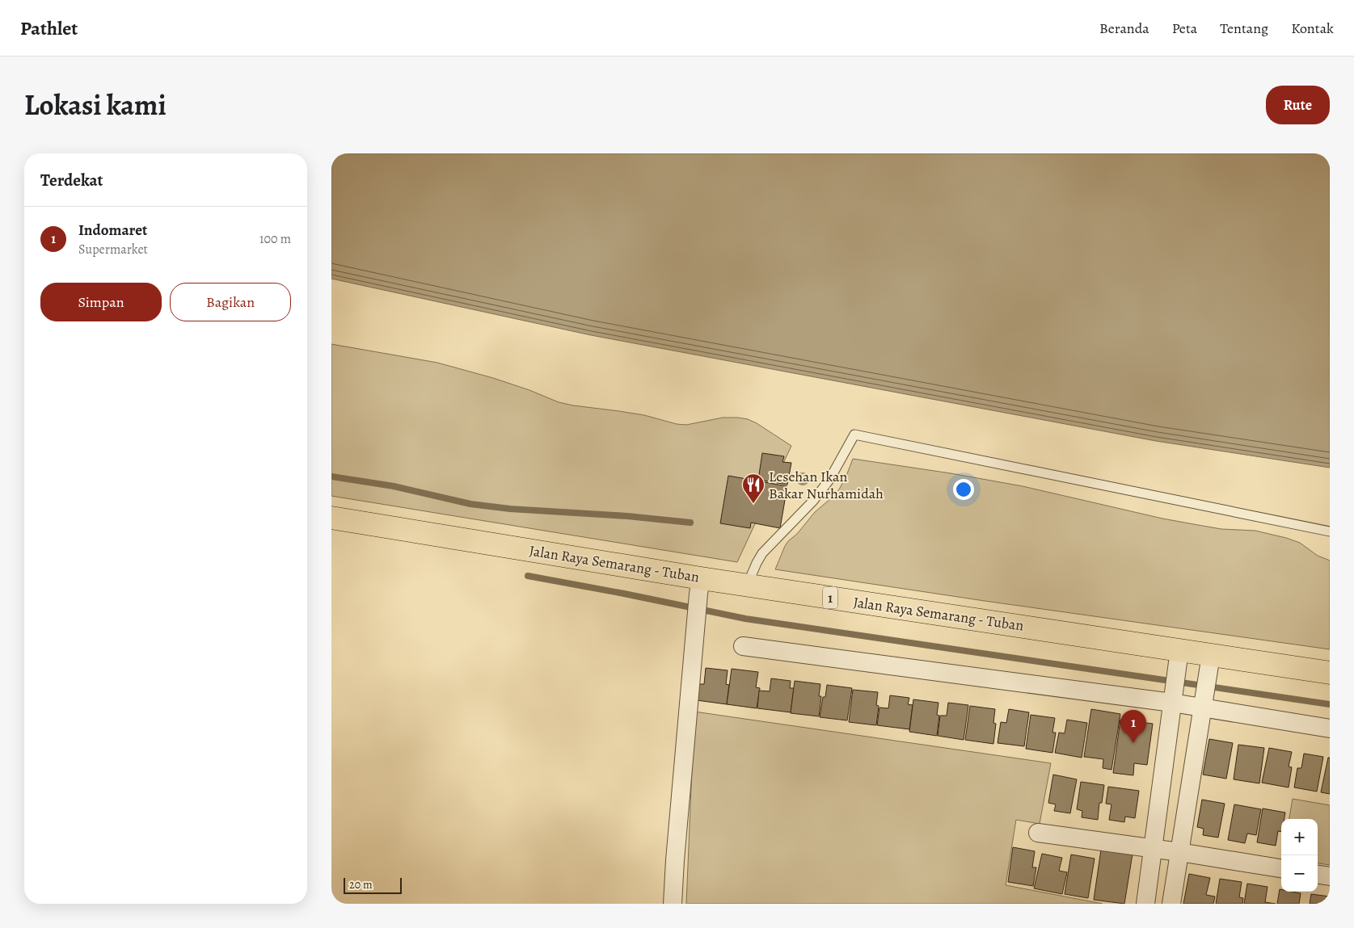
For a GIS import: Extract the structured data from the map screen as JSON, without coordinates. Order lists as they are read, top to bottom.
{
  "streets": {
    "highway": ["Jalan Raya Semarang - Tuban", "1"]
  },
  "places": {
    "restaurant": ["Lesehan Ikan Bakar Nurhamidah"]
  },
  "scale_bar": "20 m",
  "page": {
    "header": "Pathlet",
    "nav": [
      "Beranda",
      "Peta",
      "Tentang",
      "Kontak"
    ],
    "title": "Lokasi kami",
    "buttons": [
      "Rute",
      ["Simpan", "Bagikan"]
    ],
    "heading": "Terdekat",
    "list": [
      {
        "mark": "1",
        "name": "Indomaret",
        "note": "Supermarket",
        "value": "100 m"
      }
    ],
    "pins": "1",
    "map_buttons": ["+", "−"],
    "scale": "20 m"
  }
}
